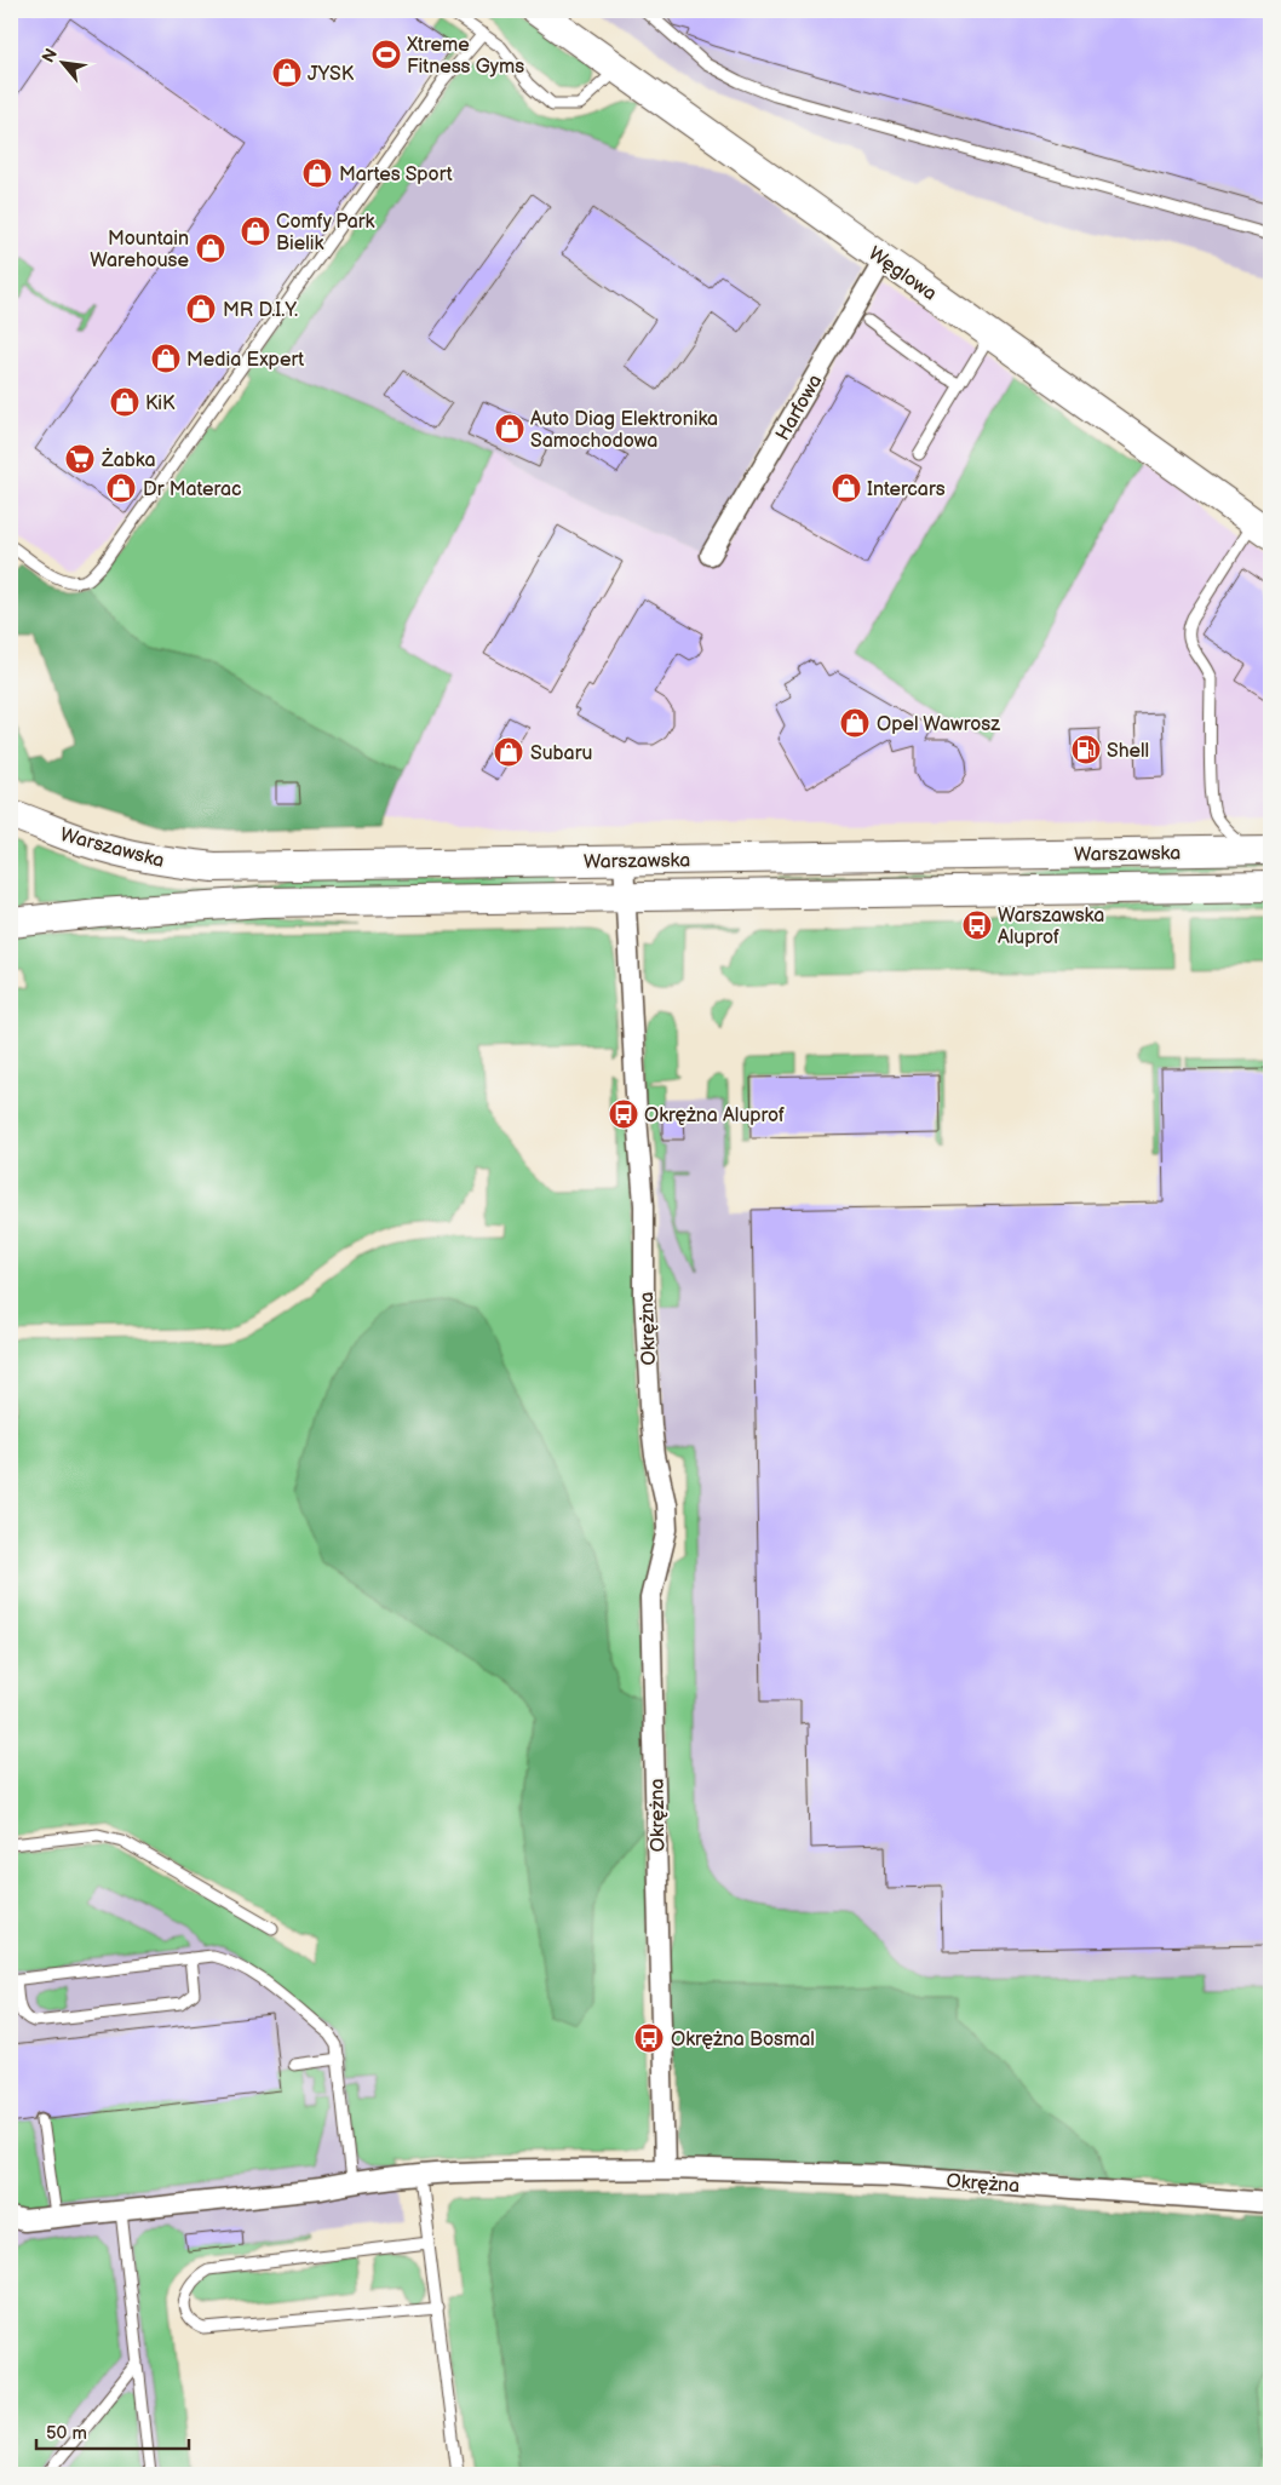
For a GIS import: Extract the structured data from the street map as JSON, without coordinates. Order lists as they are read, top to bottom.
{
  "streets": {
    "main road": ["Węglowa", "Warszawska"],
    "street": ["Harfowa", "Okrężna"]
  },
  "crossings": [
    ["Węglowa", "Harfowa"],
    ["Warszawska", "Okrężna"]
  ],
  "places": {
    "sports": ["Xtreme Fitness Gyms"],
    "shop": [
      "JYSK",
      "Martes Sport",
      "Comfy Park Bielik",
      "Mountain Warehouse",
      "MR D.I.Y.",
      "Media Expert",
      "KiK",
      "Auto Diag Elektronika Samochodowa",
      "Dr Materac",
      "Intercars",
      "Opel Wawrosz",
      "Subaru"
    ],
    "supermarket": ["Żabka"],
    "fuel station": ["Shell"],
    "bus stop": ["Warszawska Aluprof", "Okrężna Aluprof", "Okrężna Bosmal"]
  },
  "scale_bar": "50 m",
  "north": "top left"
}
